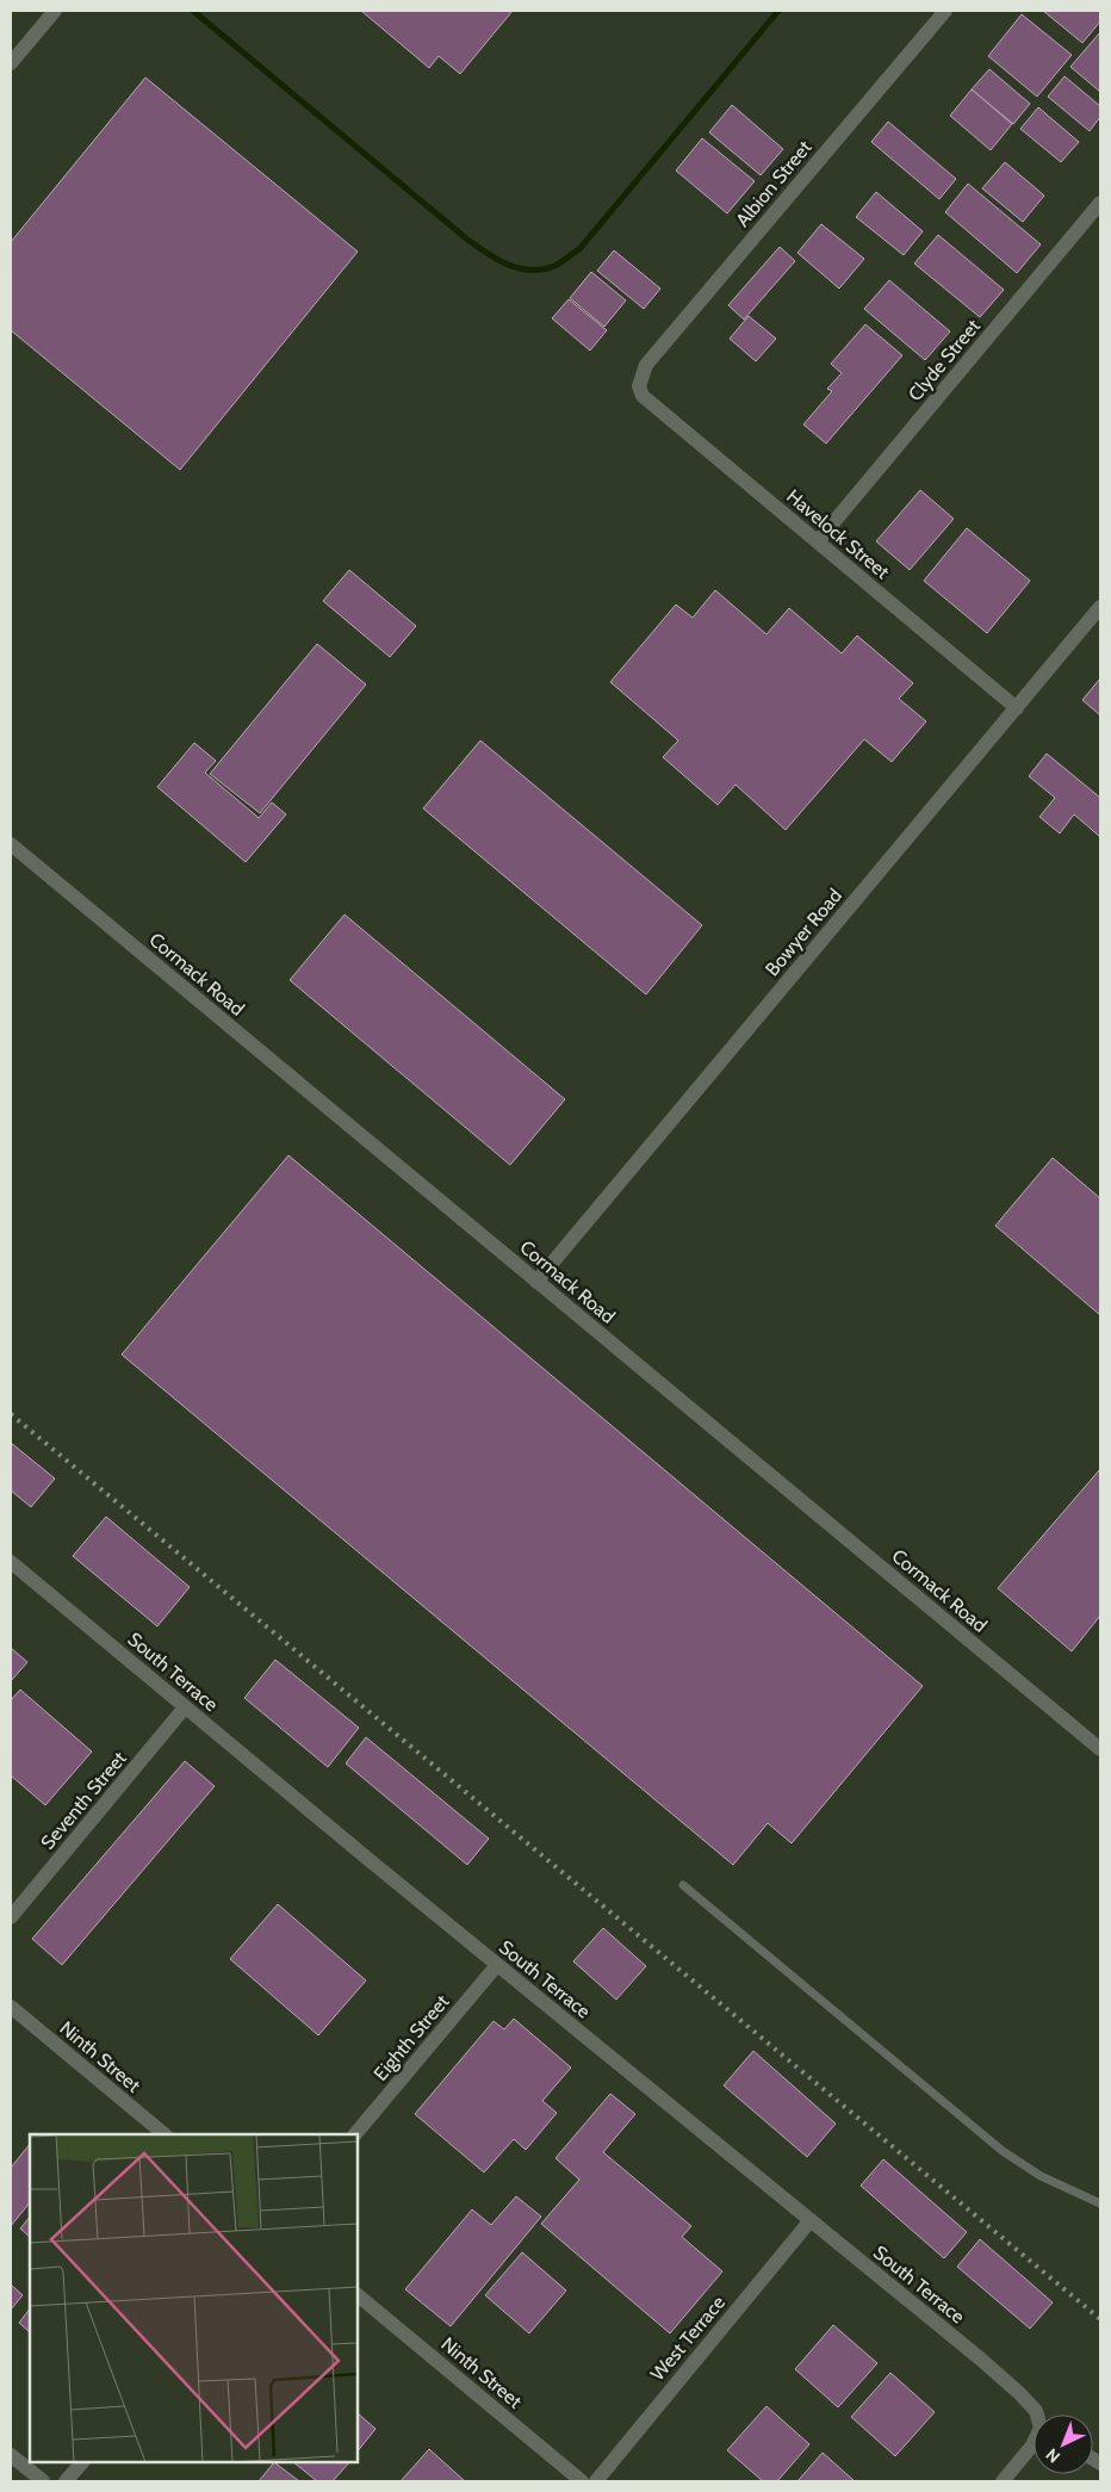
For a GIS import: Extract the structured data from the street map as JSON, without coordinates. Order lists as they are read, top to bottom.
{
  "streets": {
    "street": [
      "Albion Street",
      "Clyde Street",
      "Havelock Street",
      "Bowyer Road",
      "Cormack Road",
      "South Terrace",
      "Seventh Street",
      "Eighth Street",
      "Ninth Street",
      "West Terrace"
    ]
  },
  "crossings": [
    ["Albion Street", "Havelock Street"],
    ["Clyde Street", "Havelock Street"],
    ["Havelock Street", "Bowyer Road"],
    ["Bowyer Road", "Cormack Road"],
    ["South Terrace", "Seventh Street"],
    ["South Terrace", "Eighth Street"],
    ["South Terrace", "West Terrace"]
  ],
  "north": "bottom left"
}
